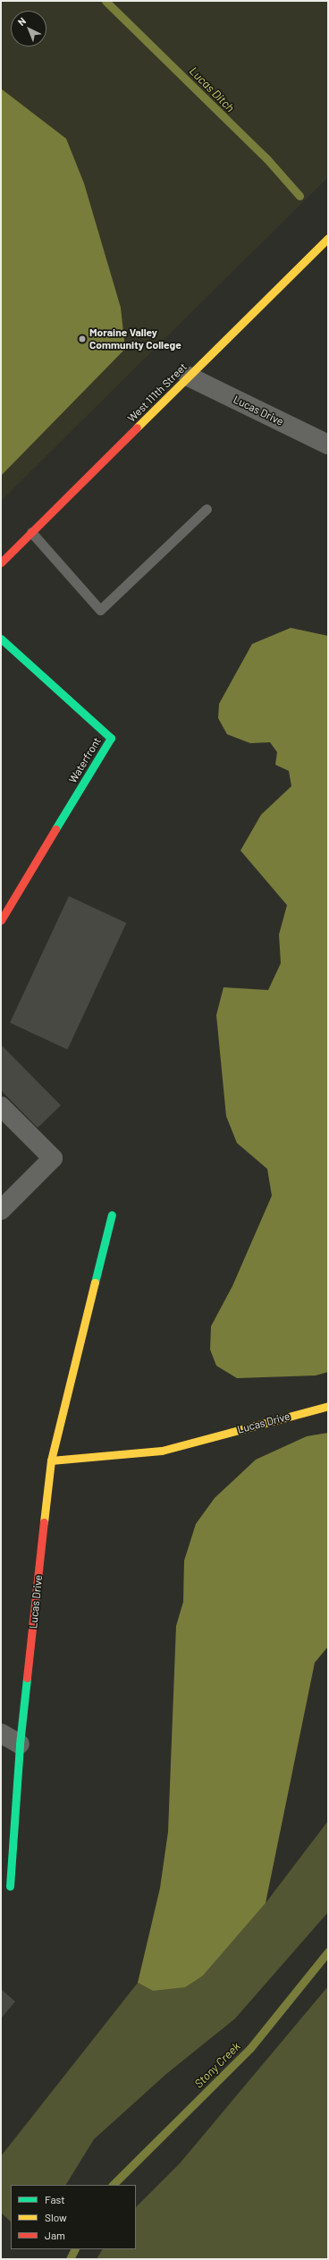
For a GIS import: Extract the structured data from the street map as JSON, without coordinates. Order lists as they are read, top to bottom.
{
  "streets": {
    "street": ["West 111th Street", "Lucas Drive", "Waterfront"]
  },
  "crossings": [
    ["West 111th Street", "Lucas Drive"]
  ],
  "water": ["Lucas Ditch", "Stony Creek"],
  "places": ["Moraine Valley Community College"],
  "legend": ["Fast", "Slow", "Jam"],
  "north": "top left"
}
